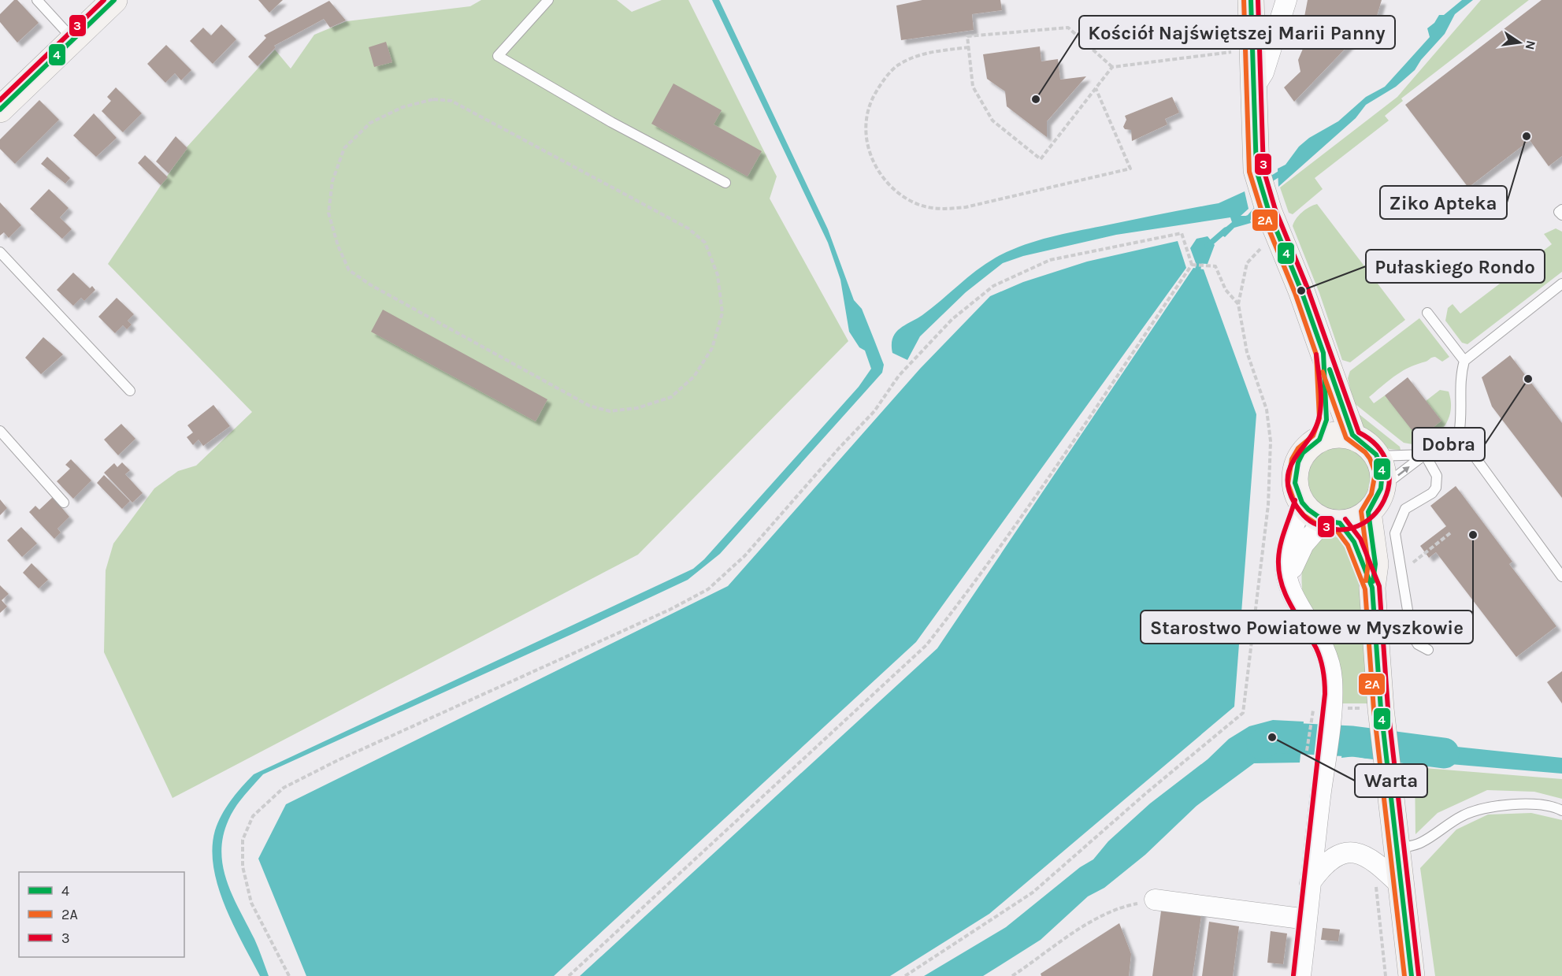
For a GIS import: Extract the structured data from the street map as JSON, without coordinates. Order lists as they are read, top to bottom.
{
  "places": [
    "Kościół Najświętszej Marii Panny",
    "Ziko Apteka",
    "Pułaskiego Rondo",
    "Dobra",
    "Starostwo Powiatowe w Myszkowie",
    "Warta"
  ],
  "lines": ["transit line 4", "transit line 2A", "transit line 3"],
  "legend": ["4", "2A", "3"],
  "north": "right"
}
